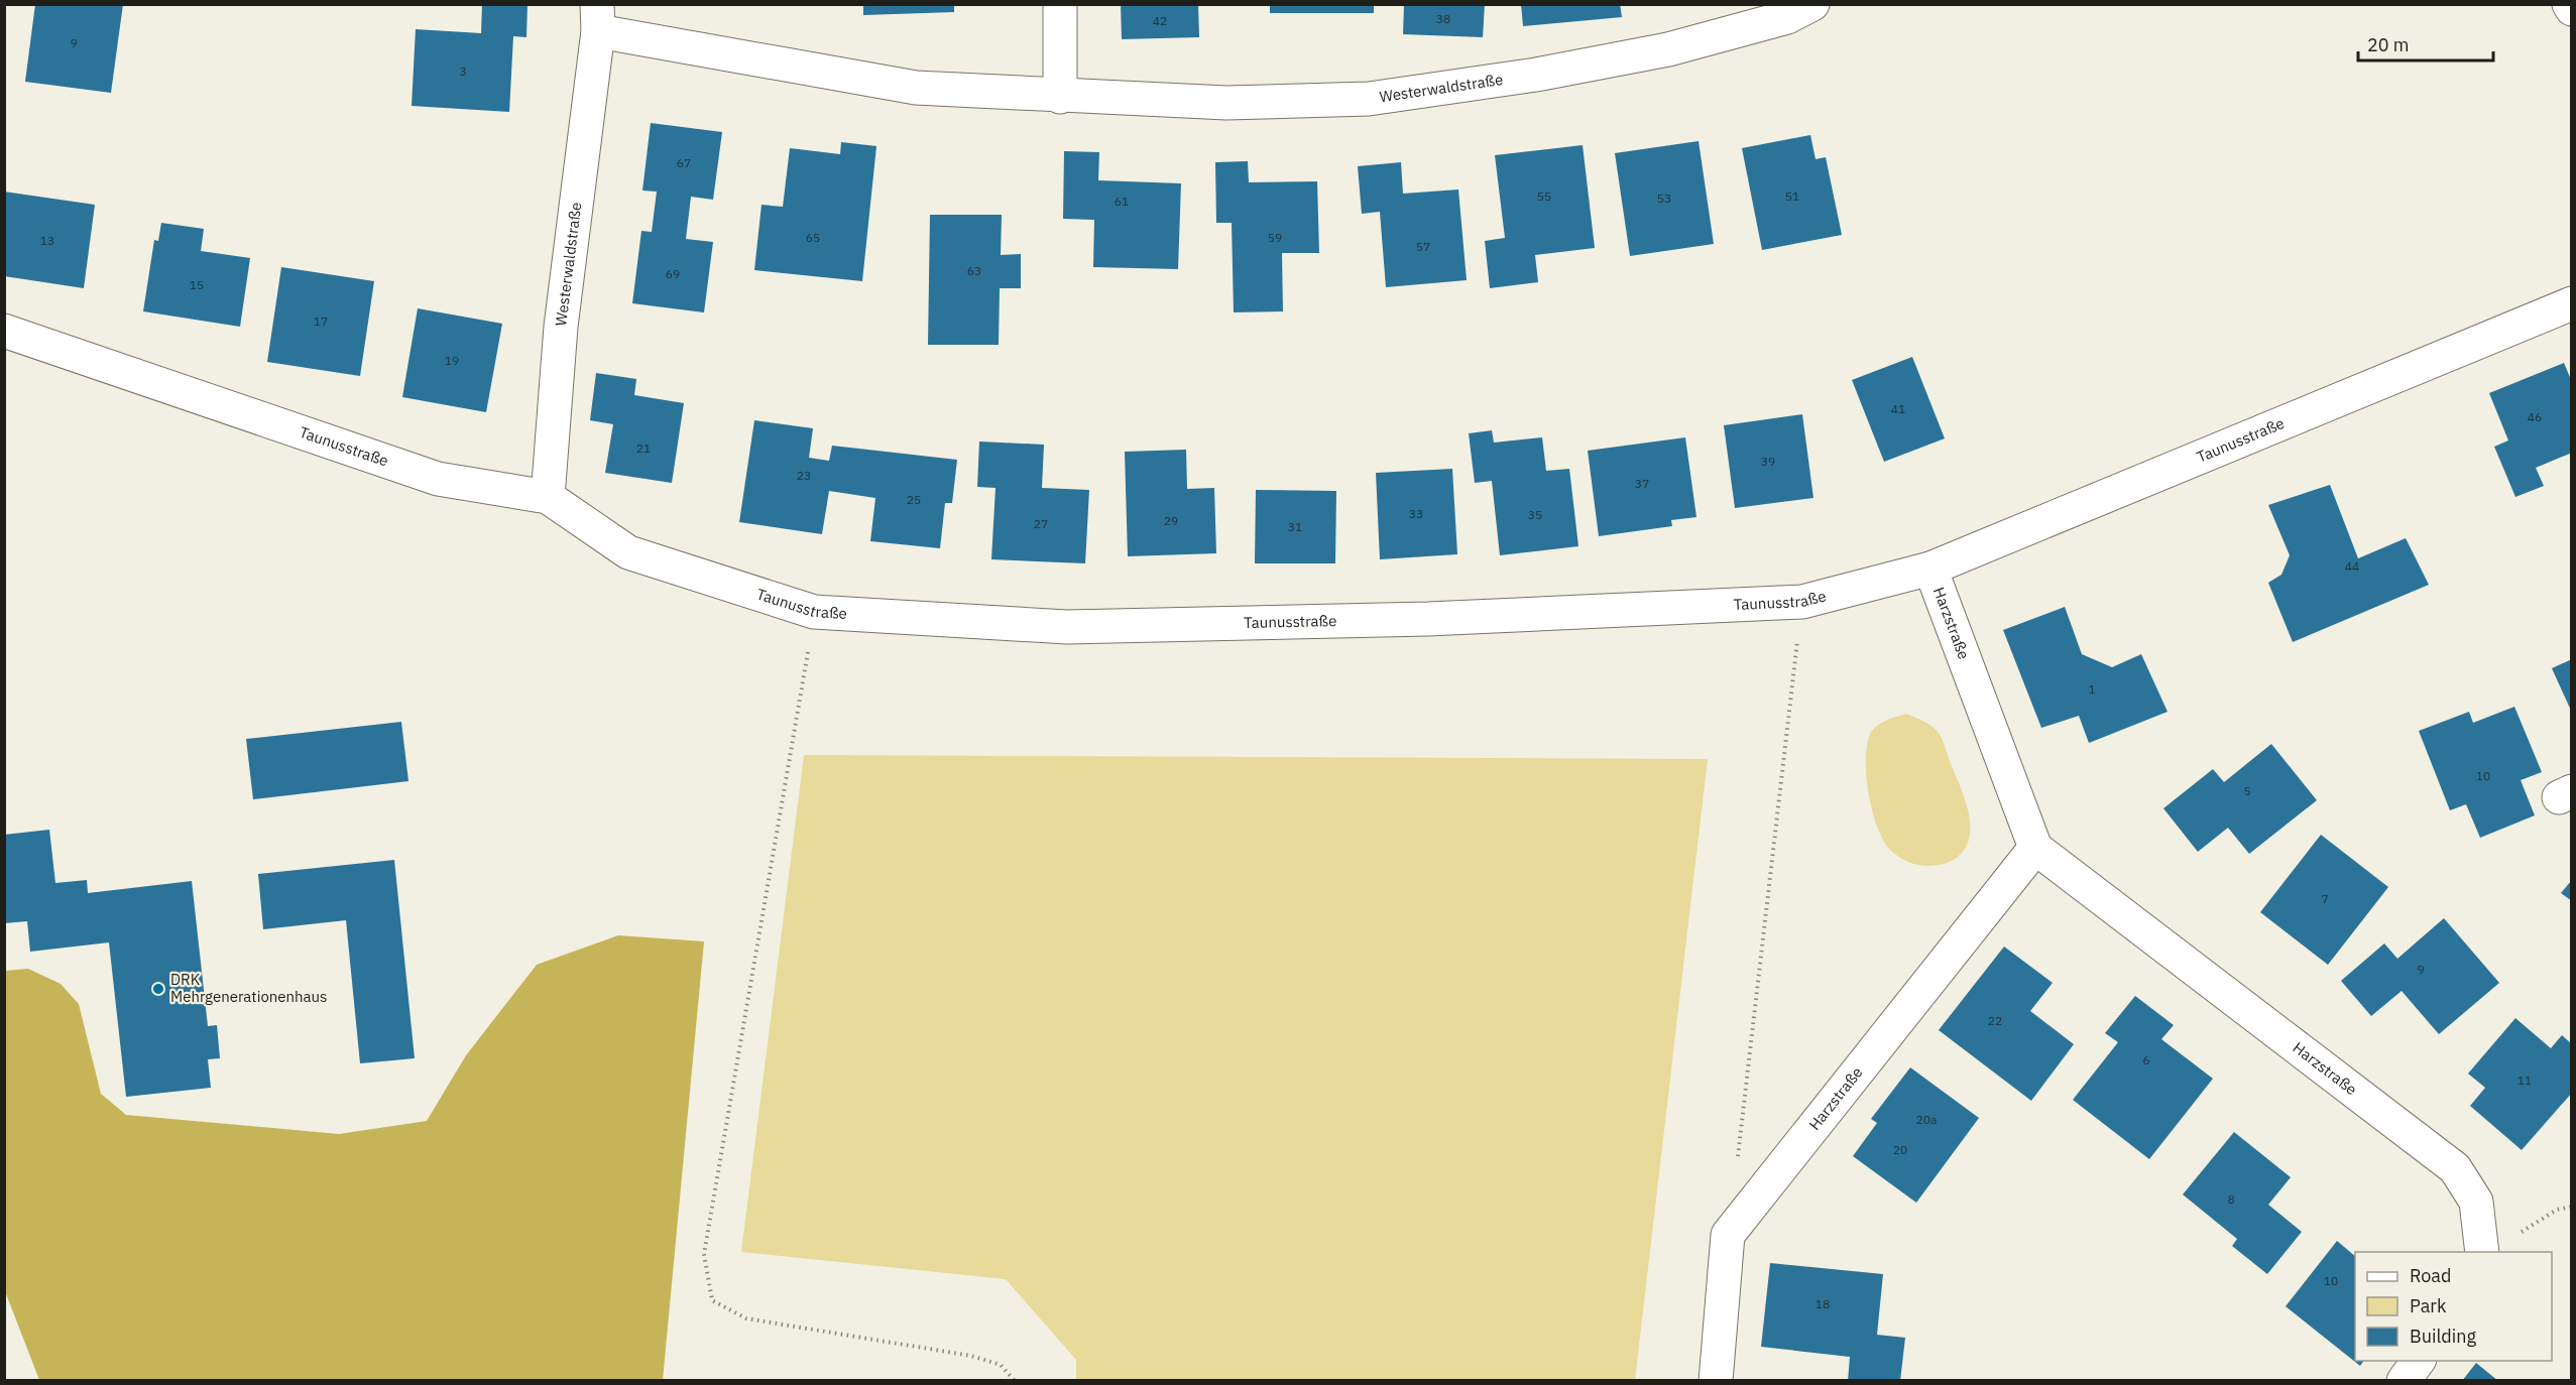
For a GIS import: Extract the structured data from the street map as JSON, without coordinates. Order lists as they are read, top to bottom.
{
  "streets": {
    "street": ["Westerwaldstraße", "Taunusstraße", "Harzstraße"]
  },
  "crossings": [
    ["Westerwaldstraße", "Taunusstraße"],
    ["Taunusstraße", "Harzstraße"]
  ],
  "places": ["DRK Mehrgenerationenhaus"],
  "house_numbers": [
    "38",
    "42",
    "9",
    "3",
    "67",
    "55",
    "51",
    "53",
    "61",
    "65",
    "59",
    "13",
    "57",
    "63",
    "69",
    "15",
    "17",
    "19",
    "41",
    "46",
    "21",
    "39",
    "23",
    "37",
    "25",
    "33",
    "35",
    "29",
    "27",
    "31",
    "44",
    "1",
    "10",
    "5",
    "7",
    "9",
    "22",
    "6",
    "11",
    "20a",
    "20",
    "8",
    "10",
    "18"
  ],
  "legend": ["Road", "Park", "Building"],
  "scale_bar": "20 m"
}
